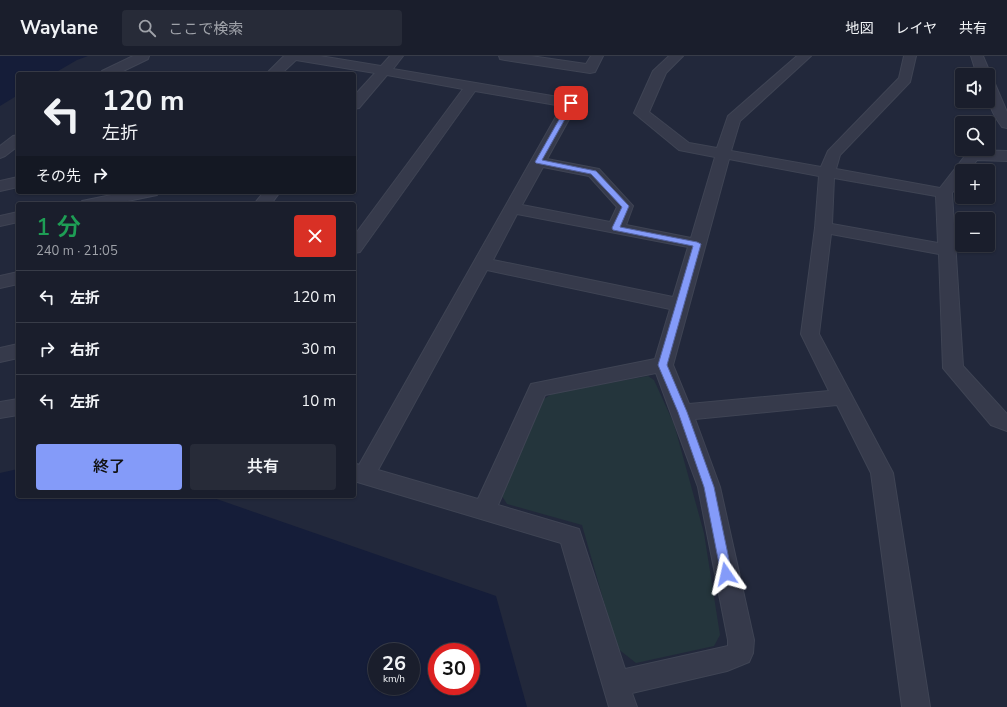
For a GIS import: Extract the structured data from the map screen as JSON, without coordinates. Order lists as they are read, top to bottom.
{
  "page": {
    "header": "Waylane",
    "search": "ここで検索",
    "nav": ["地図", "レイヤ", "共有"],
    "map_buttons": ["+", "−"],
    "turn": ["120 m", "左折"],
    "then": "その先",
    "heading": ["1 分", "240 m · 21:05"],
    "list": [
      {
        "name": "左折",
        "value": "120 m"
      },
      {
        "name": "右折",
        "value": "30 m"
      },
      {
        "name": "左折",
        "value": "10 m"
      }
    ],
    "buttons": ["終了", "共有"],
    "speed": "26 km/h",
    "limit": "30"
  }
}
